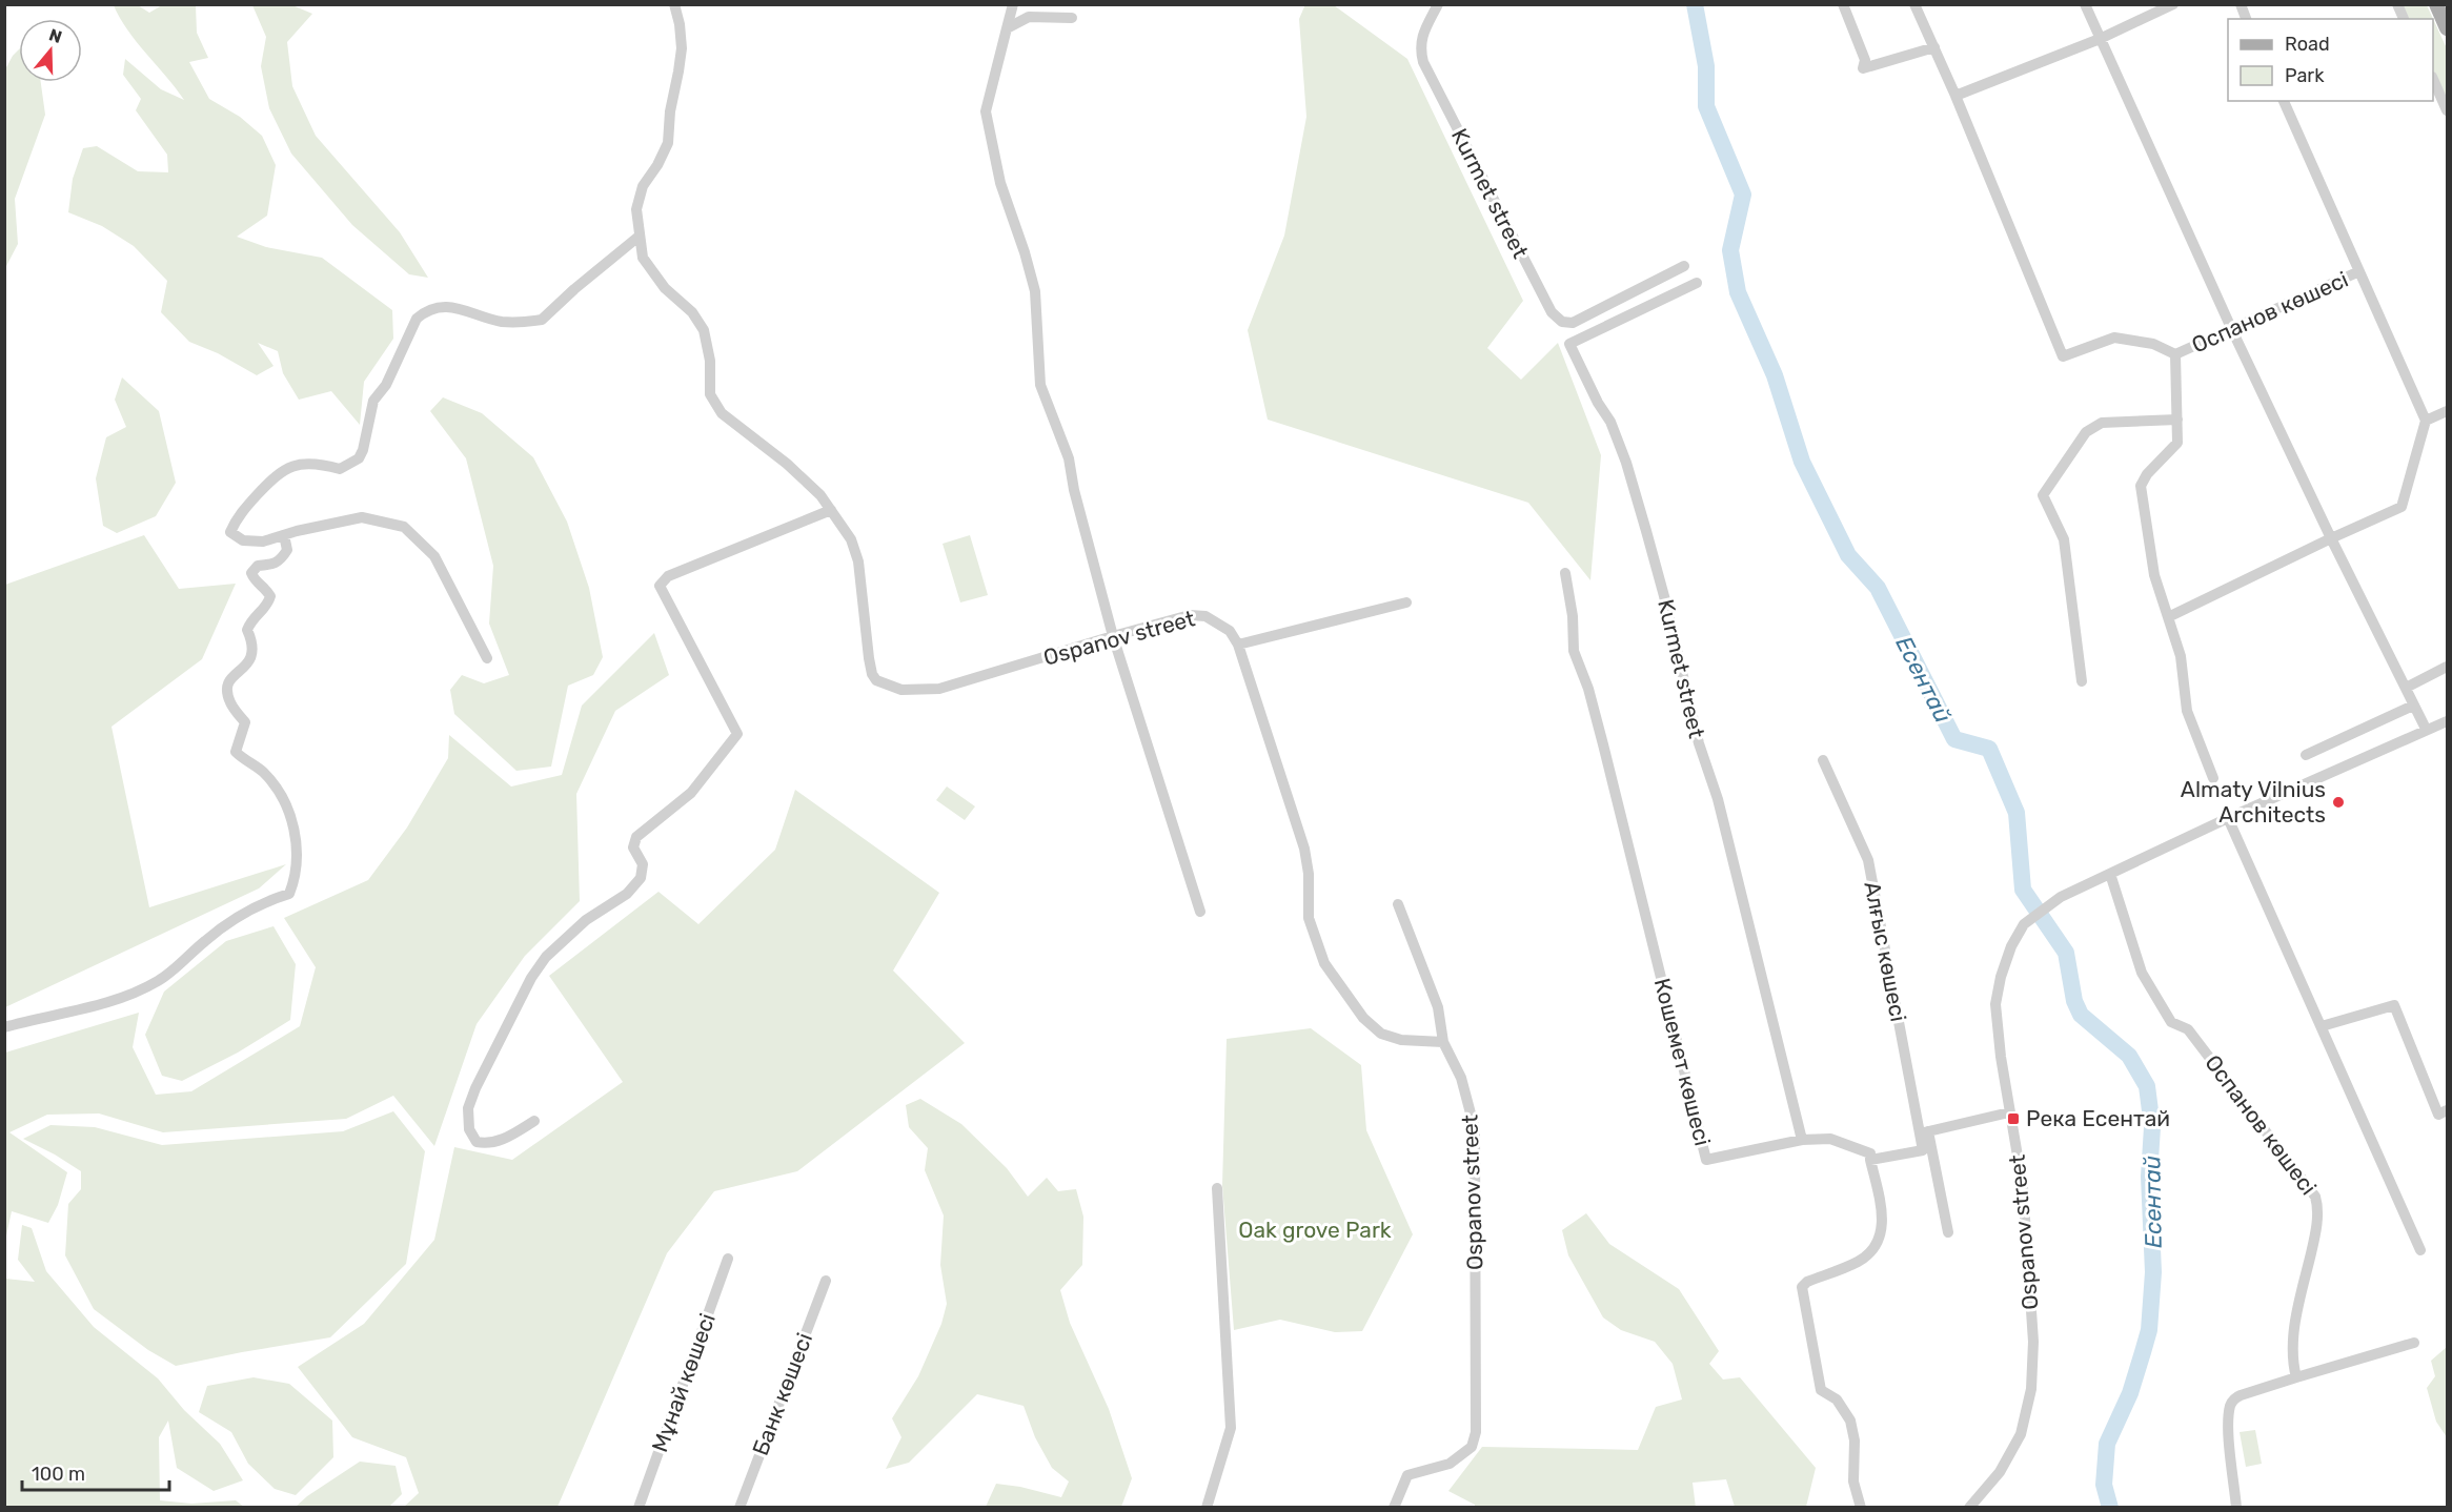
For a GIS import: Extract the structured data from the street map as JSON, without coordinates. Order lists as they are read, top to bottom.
{
  "streets": {
    "street": [
      "Kurmet street",
      "Оспанов көшесі",
      "Ospanov street",
      "Алғыс көшесі",
      "Кошемет көшесі",
      "Мұнай көшесі",
      "Банк көшесі"
    ]
  },
  "crossings": [
    ["Kurmet street", "Кошемет көшесі"],
    ["Оспанов көшесі", "Ospanov street"],
    ["Алғыс көшесі", "Кошемет көшесі"]
  ],
  "water": ["Есентай"],
  "parks": ["Oak grove Park"],
  "places": {
    "other": ["Almaty Vilnius Architects"],
    "transit": ["Река Есентай"]
  },
  "legend": ["Road", "Park"],
  "scale_bar": "100 m",
  "north": "top"
}
